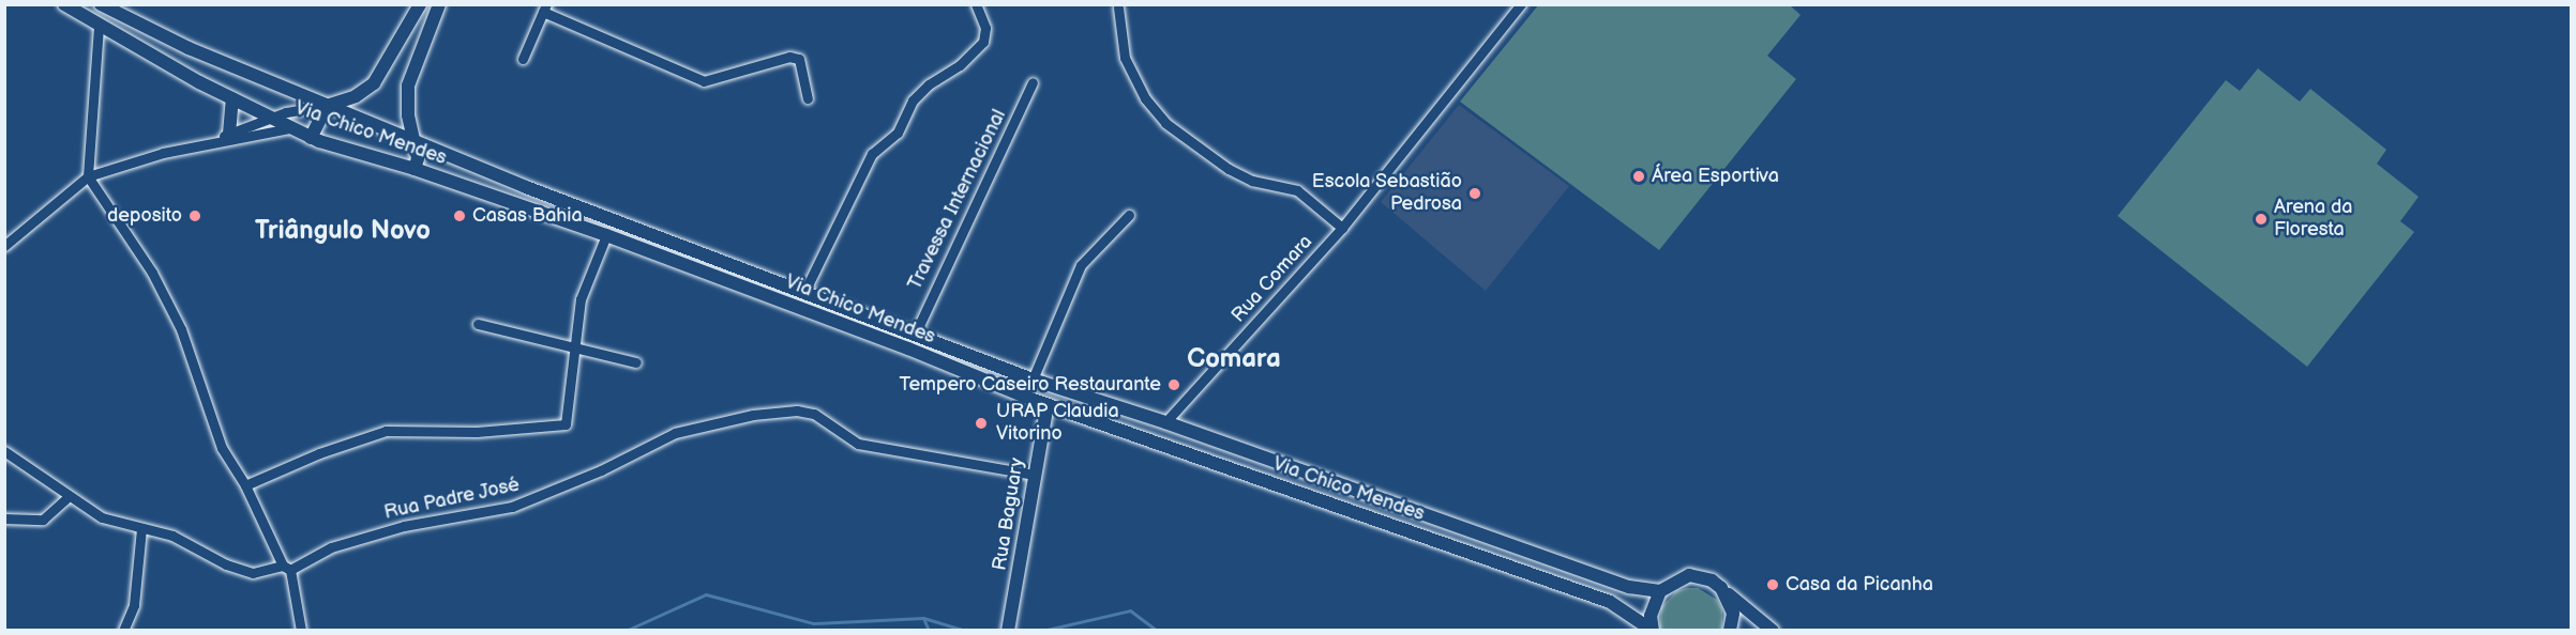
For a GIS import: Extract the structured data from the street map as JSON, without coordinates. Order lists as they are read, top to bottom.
{
  "streets": {
    "main road": ["Via Chico Mendes", "Rua Baguary"],
    "street": ["Travessa Internacional", "Rua Comara", "Rua Padre José"]
  },
  "crossings": [
    ["Via Chico Mendes", "Travessa Internacional"],
    ["Via Chico Mendes", "Rua Comara"],
    ["Via Chico Mendes", "Rua Baguary"],
    ["Rua Padre José", "Rua Baguary"]
  ],
  "districts": ["Triângulo Novo", "Comara"],
  "places": [
    "Área Esportiva",
    "Escola Sebastião Pedrosa",
    "deposito",
    "Casas Bahia",
    "Arena da Floresta",
    "Tempero Caseiro Restaurante",
    "URAP Claudia Vitorino",
    "Casa da Picanha"
  ]
}
